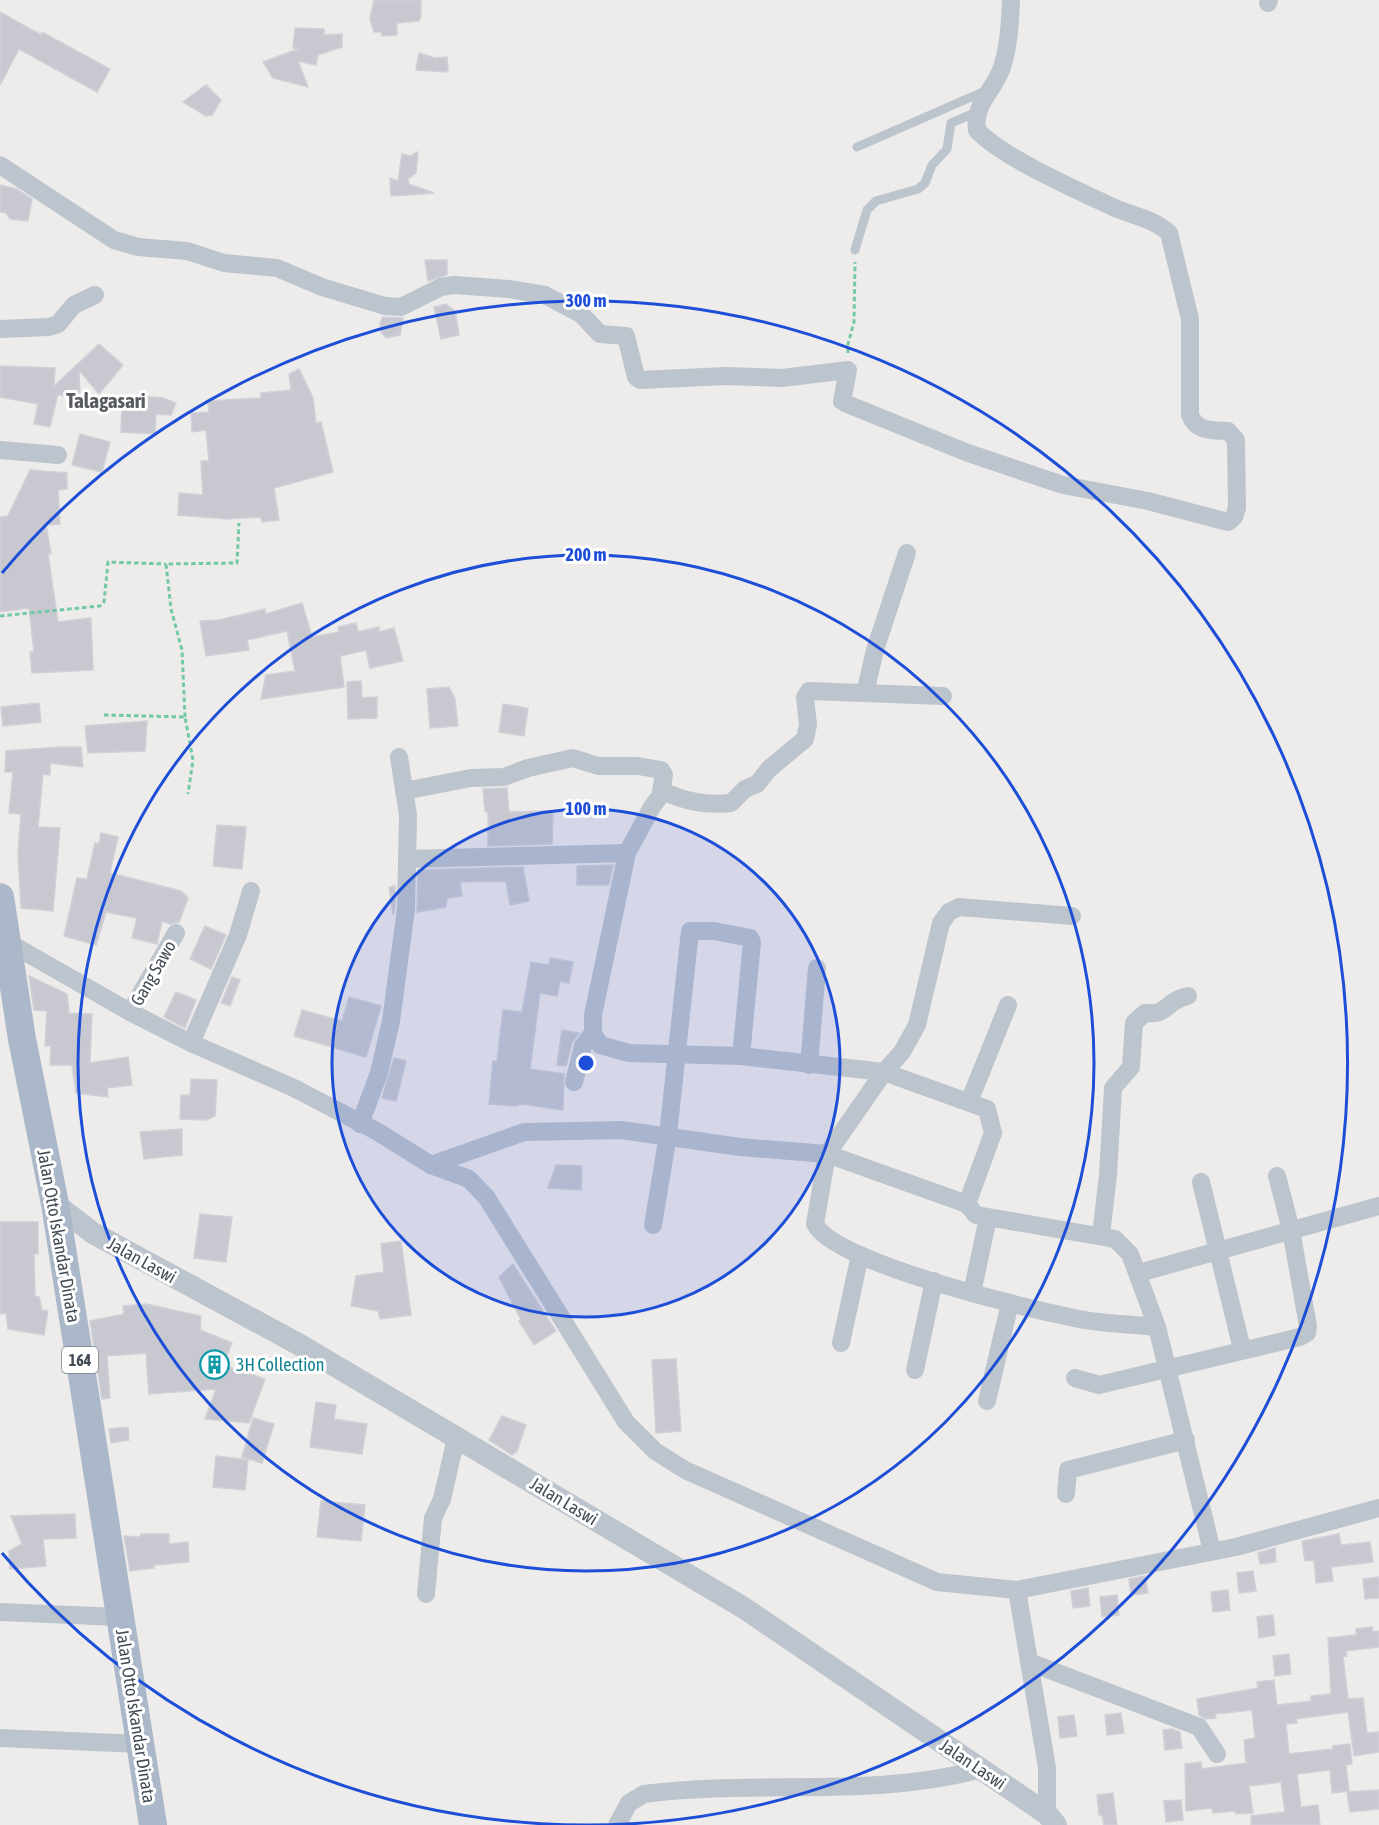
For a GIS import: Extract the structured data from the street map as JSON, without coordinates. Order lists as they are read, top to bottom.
{
  "streets": {
    "main road": ["Jalan Otto Iskandar Dinata", "164"],
    "street": ["Gang Sawo", "Jalan Laswi"]
  },
  "crossings": [
    ["Jalan Otto Iskandar Dinata", "Jalan Laswi"]
  ],
  "districts": ["Talagasari"],
  "places": {
    "building": ["3H Collection"]
  },
  "rings": ["300 m", "200 m", "100 m"]
}
